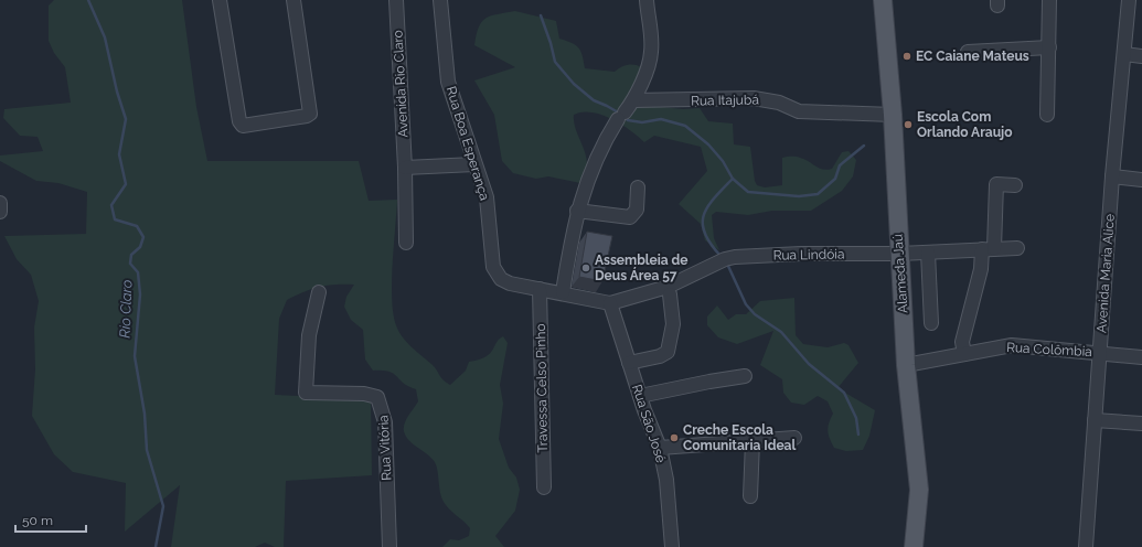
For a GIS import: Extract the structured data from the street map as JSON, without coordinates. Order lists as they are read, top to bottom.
{
  "streets": {
    "main road": ["Alameda Jaú"],
    "street": [
      "Avenida Rio Claro",
      "Rua Itajubá",
      "Rua Boa Esperança",
      "Rua Lindóia",
      "Avenida Maria Alice",
      "Rua Colômbia",
      "Travessa Celso Pinho",
      "Rua São José",
      "Rua Vitória"
    ]
  },
  "crossings": [
    ["Rua Itajubá", "Alameda Jaú"],
    ["Rua Boa Esperança", "Rua Lindóia"],
    ["Rua Boa Esperança", "Travessa Celso Pinho"],
    ["Rua Boa Esperança", "Rua São José"],
    ["Rua Lindóia", "Alameda Jaú"],
    ["Rua Lindóia", "Rua São José"],
    ["Alameda Jaú", "Rua Colômbia"],
    ["Avenida Maria Alice", "Rua Colômbia"]
  ],
  "water": ["Rio Claro"],
  "places": [
    "EC Caiane Mateus",
    "Escola Com Orlando Araujo",
    "Assembleia de Deus Área 57",
    "Creche Escola Comunitaria Ideal"
  ],
  "scale_bar": "50 m"
}
